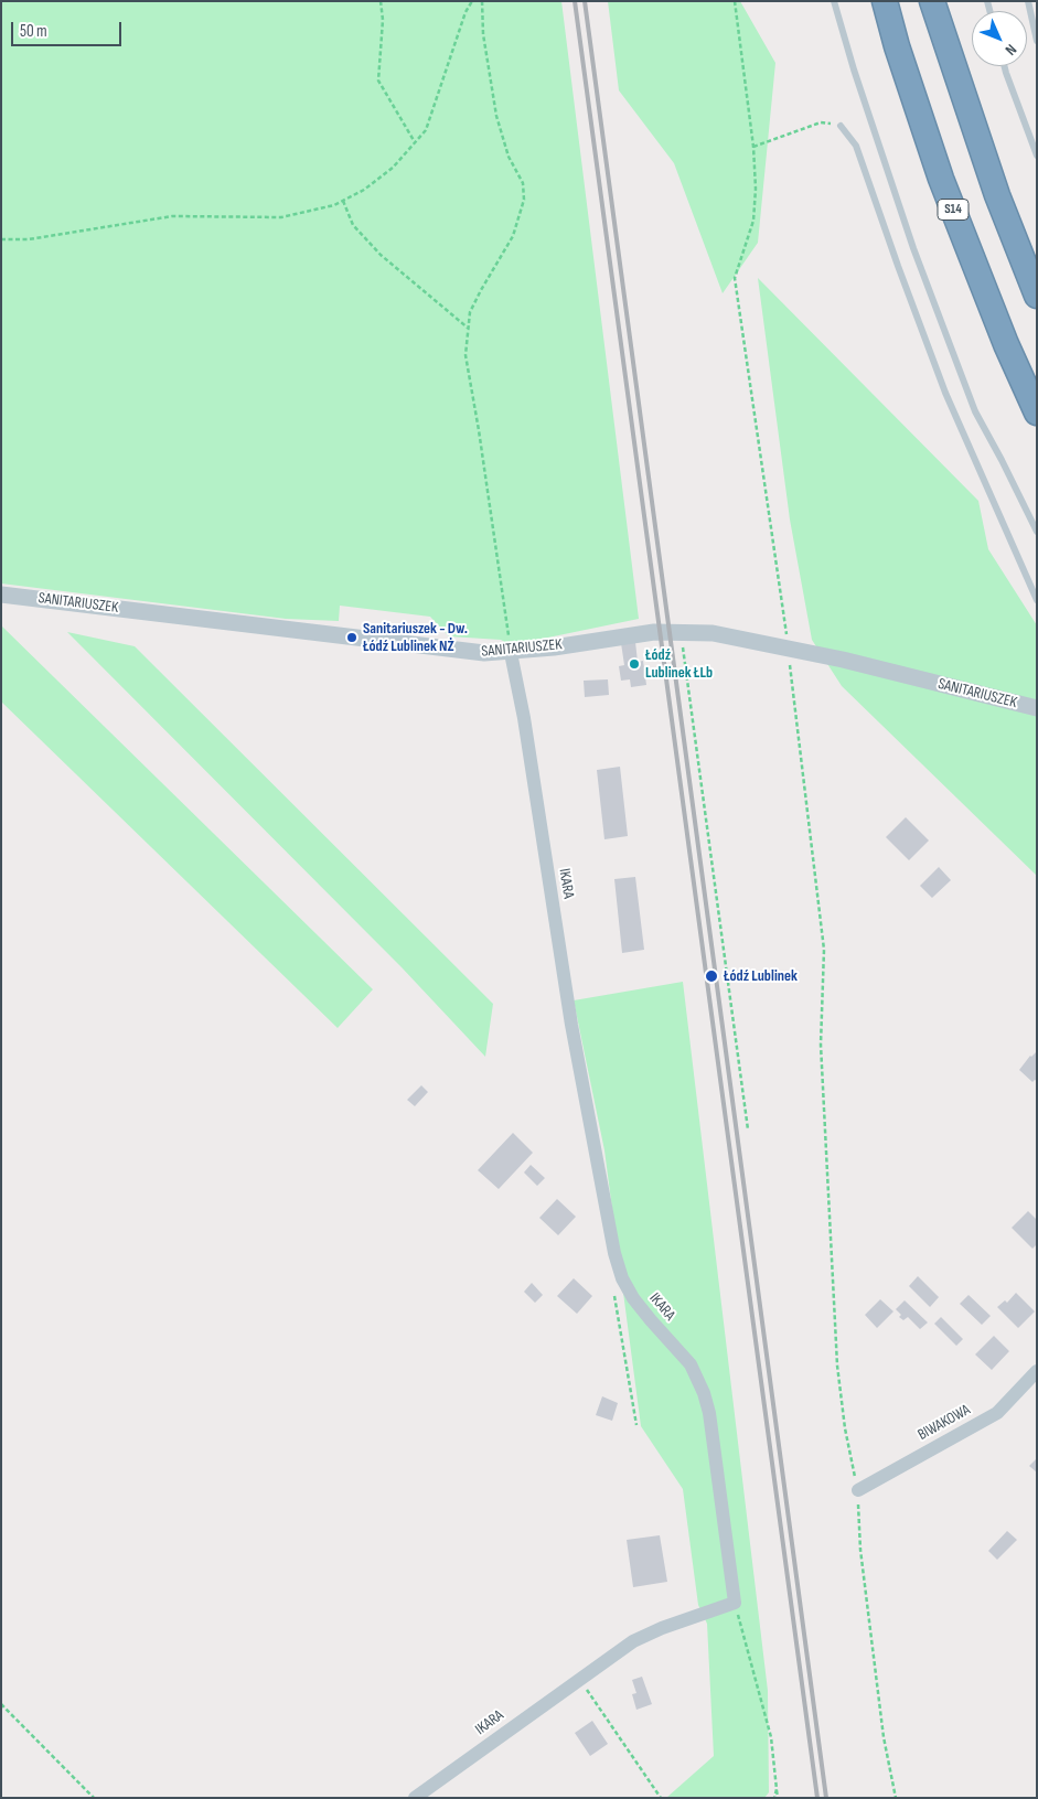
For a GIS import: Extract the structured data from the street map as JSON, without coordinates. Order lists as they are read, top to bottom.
{
  "streets": {
    "highway": ["S14"],
    "street": ["SANITARIUSZEK", "IKARA", "BIWAKOWA"]
  },
  "crossings": [
    ["SANITARIUSZEK", "IKARA"]
  ],
  "places": ["Sanitariuszek - Dw. Łódź Lublinek NŻ", "Łódź Lublinek ŁLb", "Łódź Lublinek"],
  "scale_bar": "50 m",
  "north": "bottom right"
}
